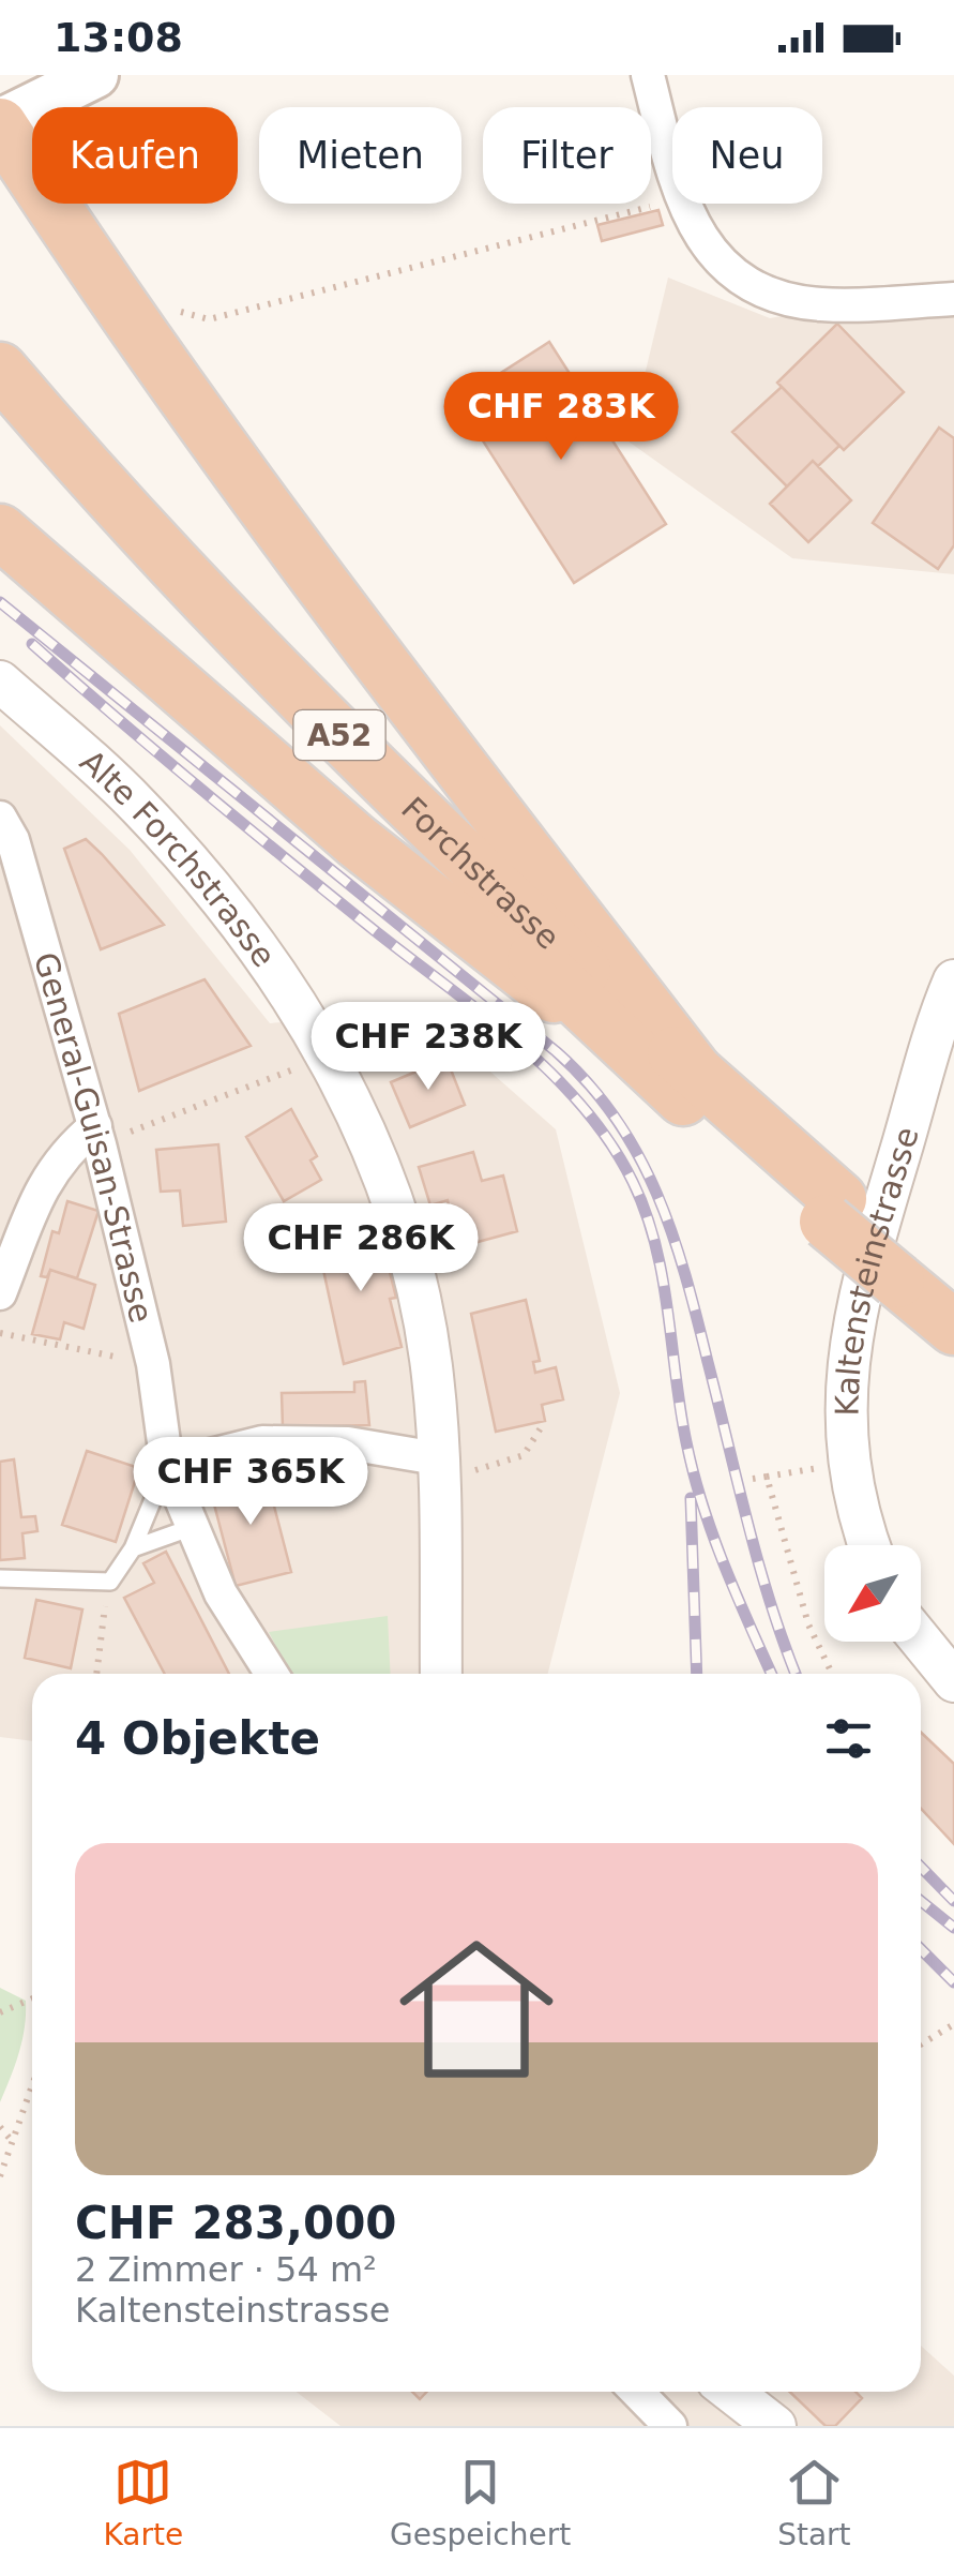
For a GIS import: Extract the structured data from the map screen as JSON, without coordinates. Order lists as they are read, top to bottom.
{
  "streets": {
    "highway": ["A52", "Forchstrasse"],
    "street": ["Alte Forchstrasse", "General-Guisan-Strasse", "Kaltensteinstrasse"]
  },
  "north": "bottom left",
  "page": {
    "status": "13:08",
    "chip": [
      "Kaufen",
      "Mieten",
      "Filter",
      "Neu"
    ],
    "price": [
      "CHF 283K",
      "CHF 238K",
      "CHF 286K",
      "CHF 365K"
    ],
    "heading": "4 Objekte",
    "list": [
      {
        "name": "CHF 283,000",
        "note": "2 Zimmer · 54 m² · Kaltensteinstrasse"
      }
    ],
    "tabs": ["Karte", "Gespeichert", "Start"]
  }
}
